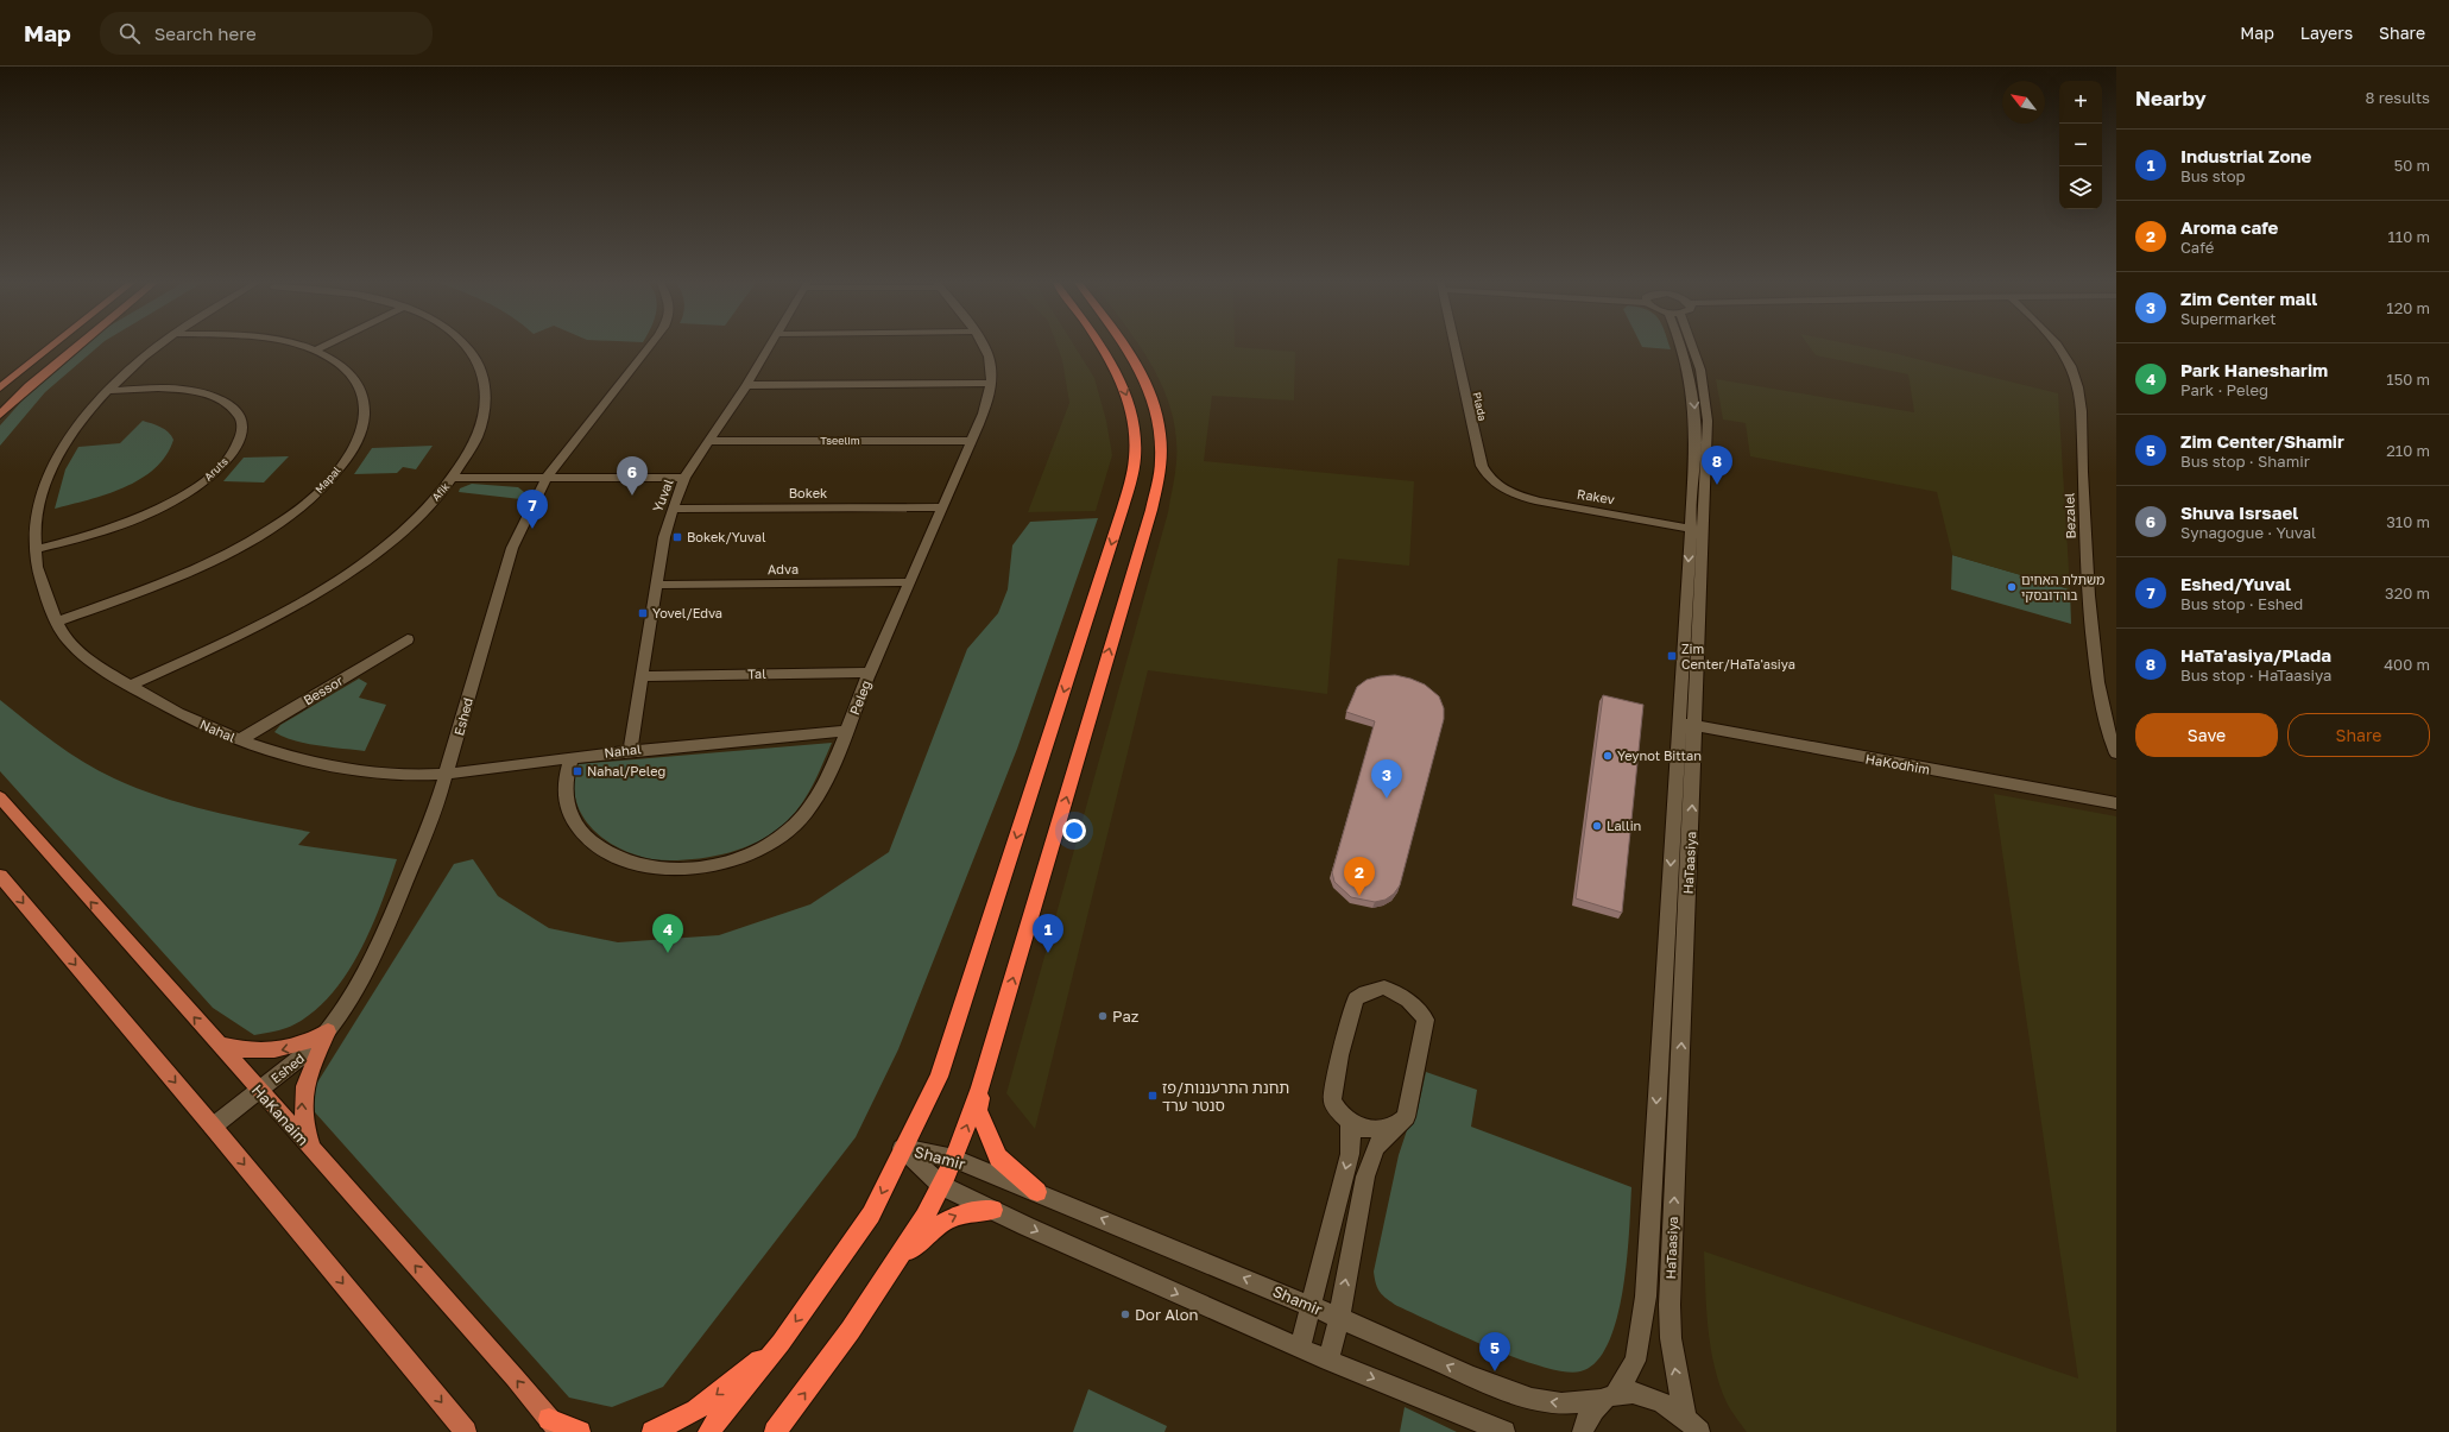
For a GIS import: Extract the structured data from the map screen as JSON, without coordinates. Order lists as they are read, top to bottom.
{
  "streets": {
    "main road": ["HaKanaim"],
    "street": [
      "Plada",
      "Tseelim",
      "Aruts",
      "Mapal",
      "Afik",
      "Bokek",
      "Yuval",
      "Rakev",
      "Bezalel",
      "Adva",
      "Tal",
      "Bessor",
      "Peleg",
      "Eshed",
      "Nahal",
      "HaKodhim",
      "HaTaasiya",
      "Shamir"
    ]
  },
  "crossings": [
    ["Plada", "Rakev"],
    ["Tseelim", "Yuval"],
    ["Tseelim", "Peleg"],
    ["Aruts", "Nahal"],
    ["Mapal", "Nahal"],
    ["Afik", "Nahal"],
    ["Bokek", "Yuval"],
    ["Bokek", "Peleg"],
    ["Yuval", "Adva"],
    ["Yuval", "Tal"],
    ["Yuval", "Nahal"],
    ["Rakev", "HaTaasiya"],
    ["Adva", "Peleg"],
    ["Tal", "Peleg"],
    ["Bessor", "Nahal"],
    ["Peleg", "Nahal"],
    ["Eshed", "Nahal"],
    ["Eshed", "HaKanaim"],
    ["HaKodhim", "HaTaasiya"],
    ["HaTaasiya", "Shamir"]
  ],
  "places": {
    "transit": [
      "Bokek/Yuval",
      "Yovel/Edva",
      "Zim Center/HaTa'asiya",
      "Nahal/Peleg",
      "תחנת התרעננות/פז סנטר ערד"
    ],
    "other": [
      "משתלת האחים בורדובסקי",
      "Yeynot Bittan",
      "Lallin",
      "Paz",
      "Dor Alon"
    ]
  },
  "north": "top left",
  "page": {
    "header": "Map",
    "search": "Search here",
    "nav": ["Map", "Layers", "Share"],
    "heading": ["Nearby", "8 results"],
    "map_buttons": ["+", "−"],
    "list": [
      {
        "mark": "1",
        "name": "Industrial Zone",
        "note": "Bus stop",
        "value": "50 m"
      },
      {
        "mark": "2",
        "name": "Aroma cafe",
        "note": "Café",
        "value": "110 m"
      },
      {
        "mark": "3",
        "name": "Zim Center mall",
        "note": "Supermarket",
        "value": "120 m"
      },
      {
        "mark": "4",
        "name": "Park Hanesharim",
        "note": "Park · Peleg",
        "value": "150 m"
      },
      {
        "mark": "5",
        "name": "Zim Center/Shamir",
        "note": "Bus stop · Shamir",
        "value": "210 m"
      },
      {
        "mark": "6",
        "name": "Shuva Isrsael",
        "note": "Synagogue · Yuval",
        "value": "310 m"
      },
      {
        "mark": "7",
        "name": "Eshed/Yuval",
        "note": "Bus stop · Eshed",
        "value": "320 m"
      },
      {
        "mark": "8",
        "name": "HaTa'asiya/Plada",
        "note": "Bus stop · HaTaasiya",
        "value": "400 m"
      }
    ],
    "pins": [
      "8",
      "6",
      "7",
      "3",
      "2",
      "1",
      "4",
      "5"
    ],
    "buttons": ["Save", "Share"]
  }
}
